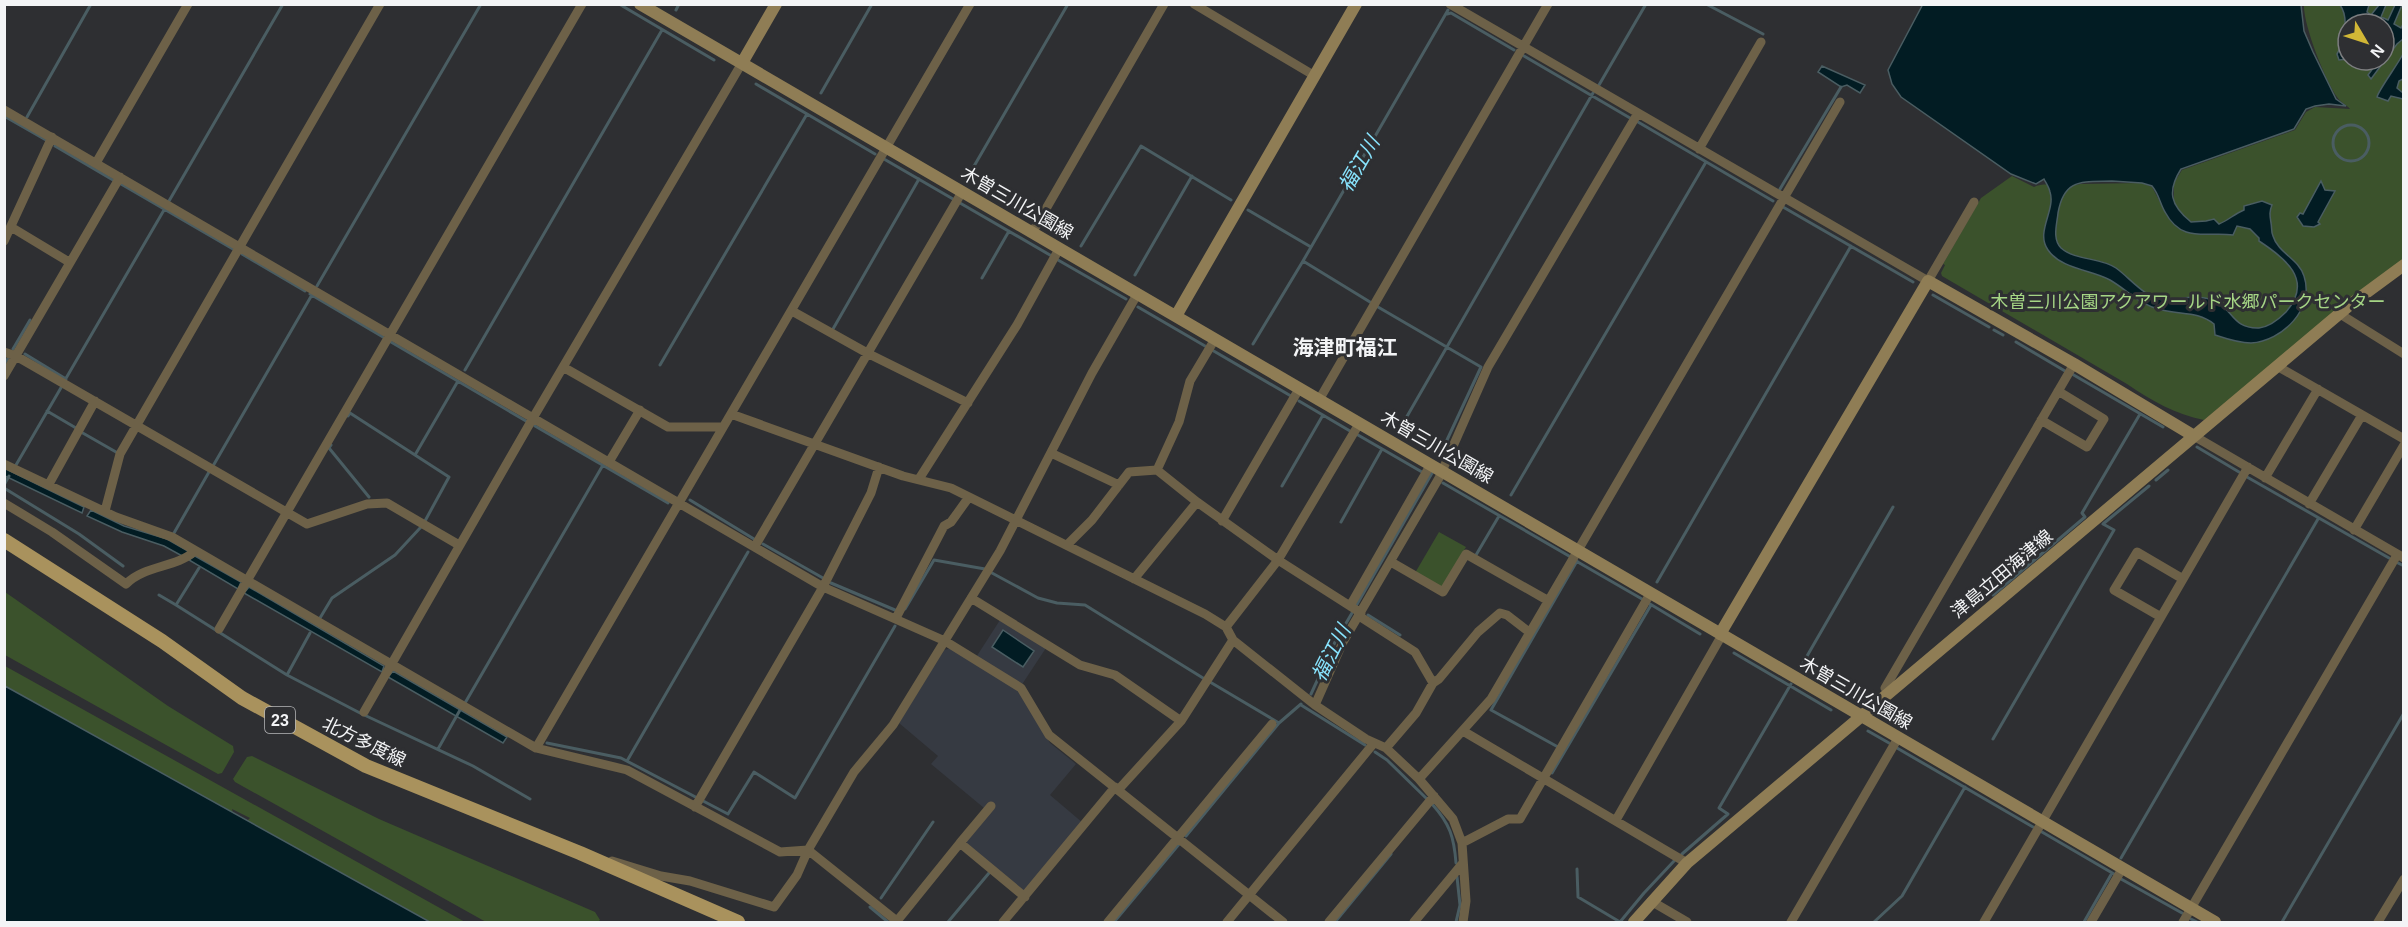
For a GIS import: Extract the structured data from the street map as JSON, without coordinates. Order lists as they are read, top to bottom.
{
  "streets": {
    "main road": [
      "木曽三川公園線",
      "津島立田海津線",
      "23",
      "北方多度線"
    ]
  },
  "crossings": [
    ["木曽三川公園線", "津島立田海津線"]
  ],
  "districts": ["海津町福江"],
  "water": ["福江川"],
  "parks": ["木曽三川公園アクアワールド水郷パークセンター"],
  "north": "bottom right"
}
